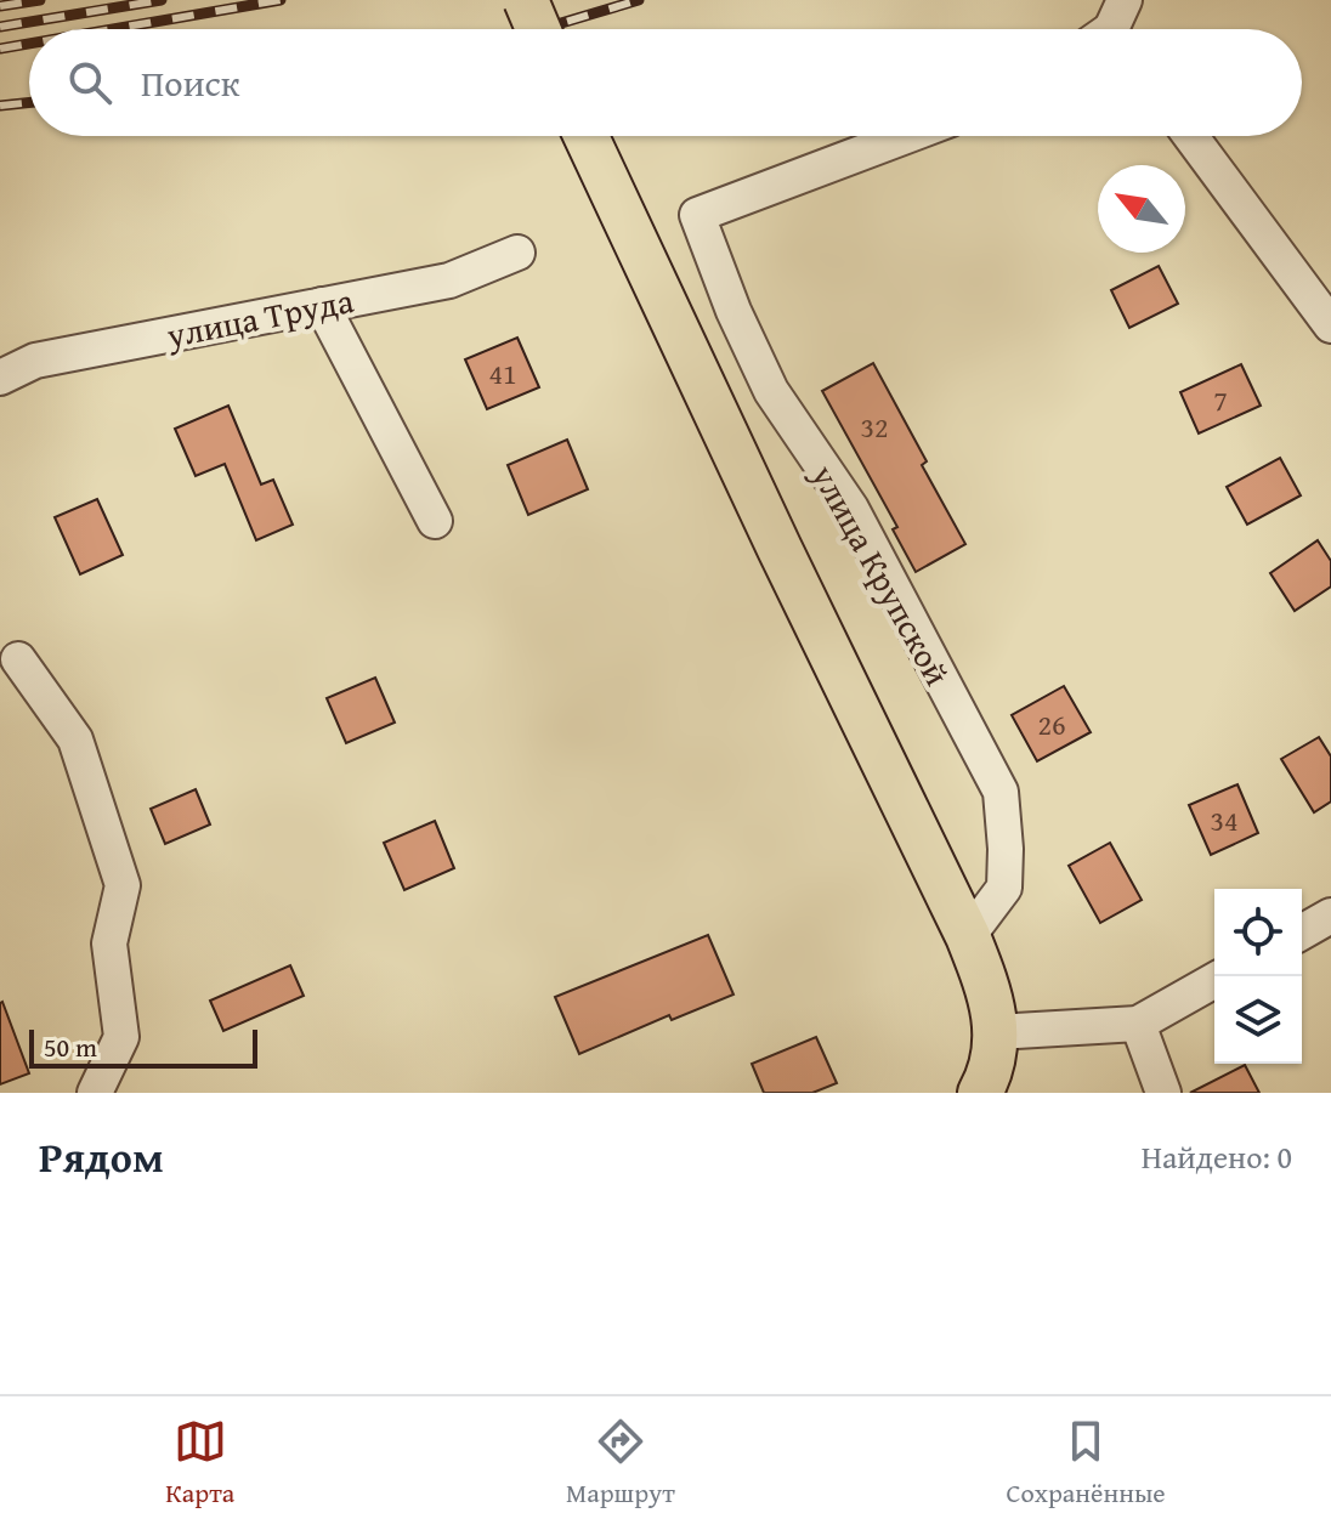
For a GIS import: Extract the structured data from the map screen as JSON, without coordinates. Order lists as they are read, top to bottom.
{
  "streets": {
    "street": ["улица Труда", "улица Крупской"]
  },
  "house_numbers": [
    "41",
    "7",
    "32",
    "26",
    "34"
  ],
  "scale_bar": "50 m",
  "north": "top left",
  "page": {
    "search": "Поиск",
    "scale": "50 m",
    "heading": ["Рядом", "Найдено: 0"],
    "nav": ["Карта", "Маршрут", "Сохранённые"]
  }
}
